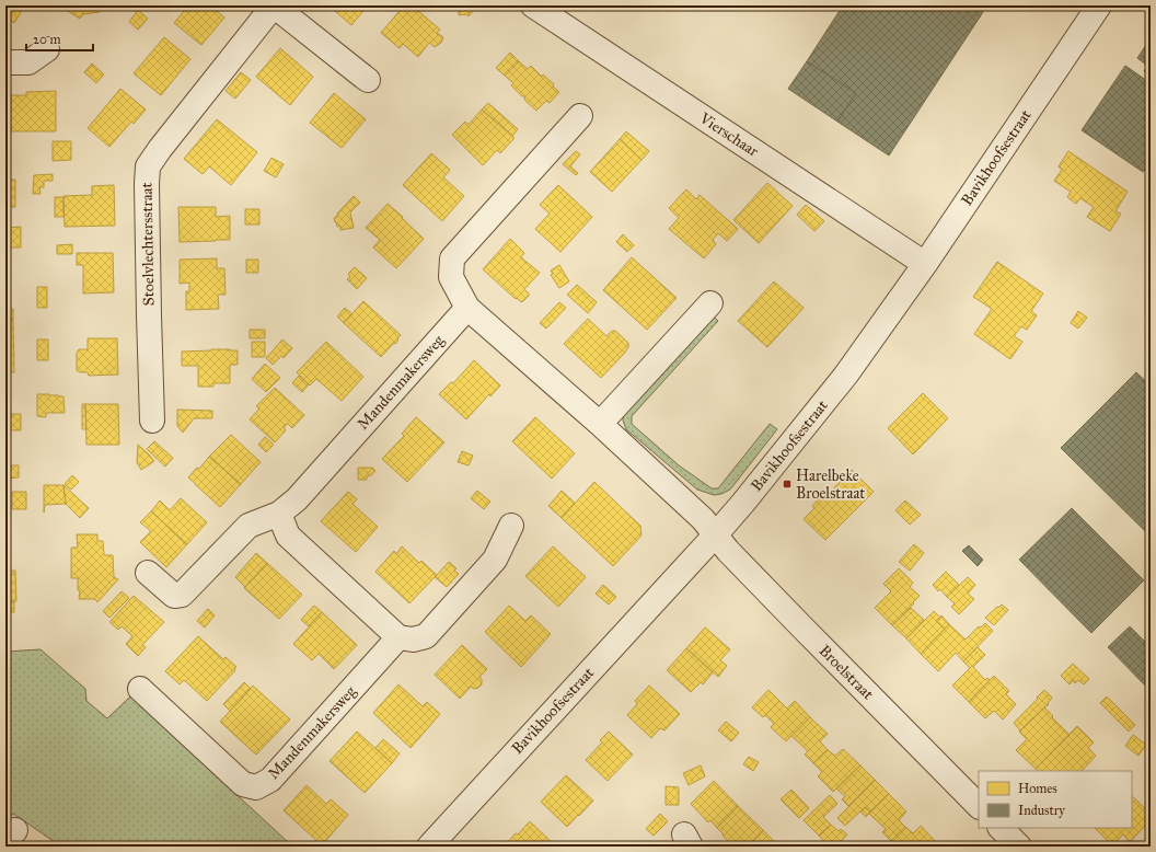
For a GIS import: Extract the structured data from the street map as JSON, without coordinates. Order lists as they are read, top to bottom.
{
  "streets": {
    "street": [
      "Vierschaar",
      "Bavikhoofsestraat",
      "Stoelvlechtersstraat",
      "Mandenmakersweg",
      "Broelstraat"
    ]
  },
  "crossings": [
    ["Vierschaar", "Bavikhoofsestraat"],
    ["Bavikhoofsestraat", "Broelstraat"]
  ],
  "places": {
    "transit": ["Harelbeke Broelstraat"]
  },
  "legend": ["Homes", "Industry"],
  "scale_bar": "20 m"
}
